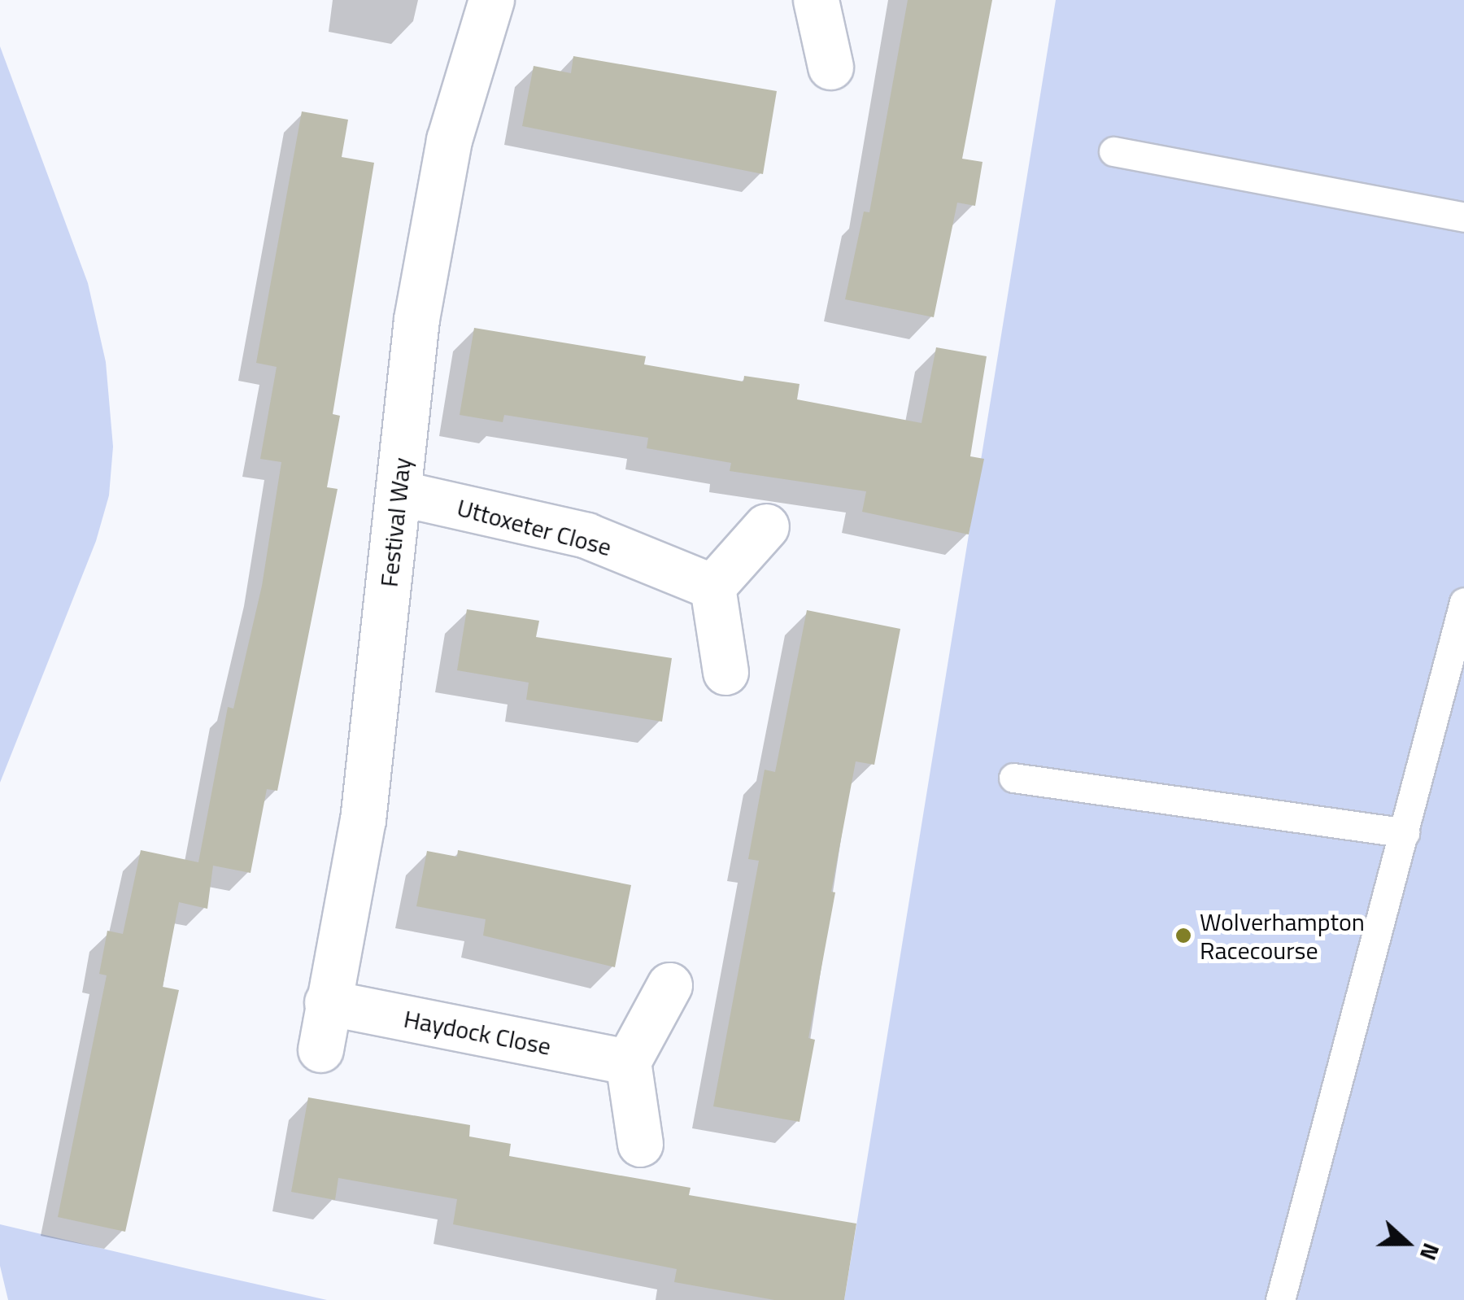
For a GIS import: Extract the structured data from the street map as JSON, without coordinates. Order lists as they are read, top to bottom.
{
  "streets": {
    "street": ["Festival Way", "Uttoxeter Close", "Haydock Close"]
  },
  "crossings": [
    ["Festival Way", "Uttoxeter Close"],
    ["Festival Way", "Haydock Close"]
  ],
  "places": ["Wolverhampton Racecourse"],
  "north": "right"
}
